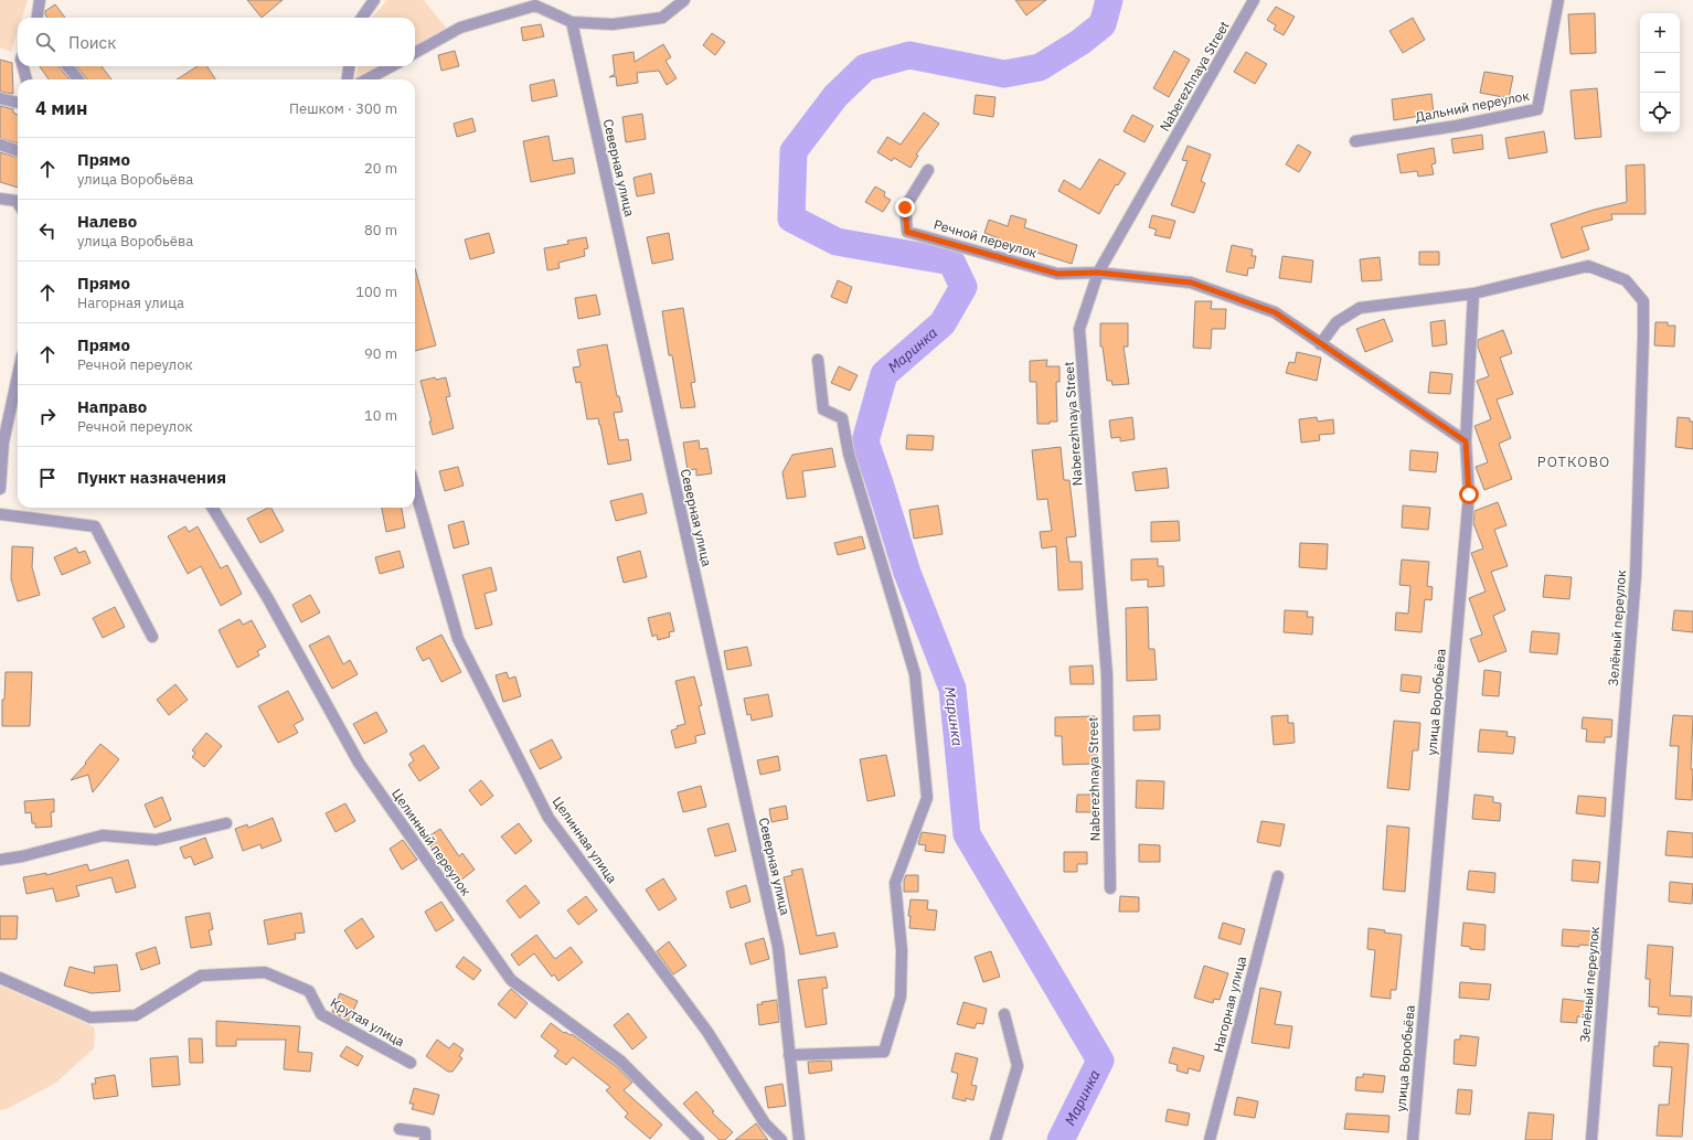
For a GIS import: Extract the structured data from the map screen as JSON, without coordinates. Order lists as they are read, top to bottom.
{
  "streets": {
    "street": [
      "Naberezhnaya Street",
      "Дальний переулок",
      "Северная улица",
      "Речной переулок",
      "Зелёный переулок",
      "улица Воробьёва",
      "Целинная улица",
      "Целинный переулок",
      "Нагорная улица",
      "Крутая улица"
    ]
  },
  "crossings": [
    ["Naberezhnaya Street", "Речной переулок"],
    ["Зелёный переулок", "улица Воробьёва"]
  ],
  "districts": ["РОТКОВО"],
  "water": ["Маринка"],
  "page": {
    "map_buttons": ["+", "−"],
    "search": "Поиск",
    "heading": ["4 мин", "Пешком · 300 m"],
    "list": [
      ["Прямо", "улица Воробьёва", "20 m"],
      ["Налево", "улица Воробьёва", "80 m"],
      ["Прямо", "Нагорная улица", "100 m"],
      ["Прямо", "Речной переулок", "90 m"],
      ["Направо", "Речной переулок", "10 m"],
      "Пункт назначения"
    ]
  }
}
